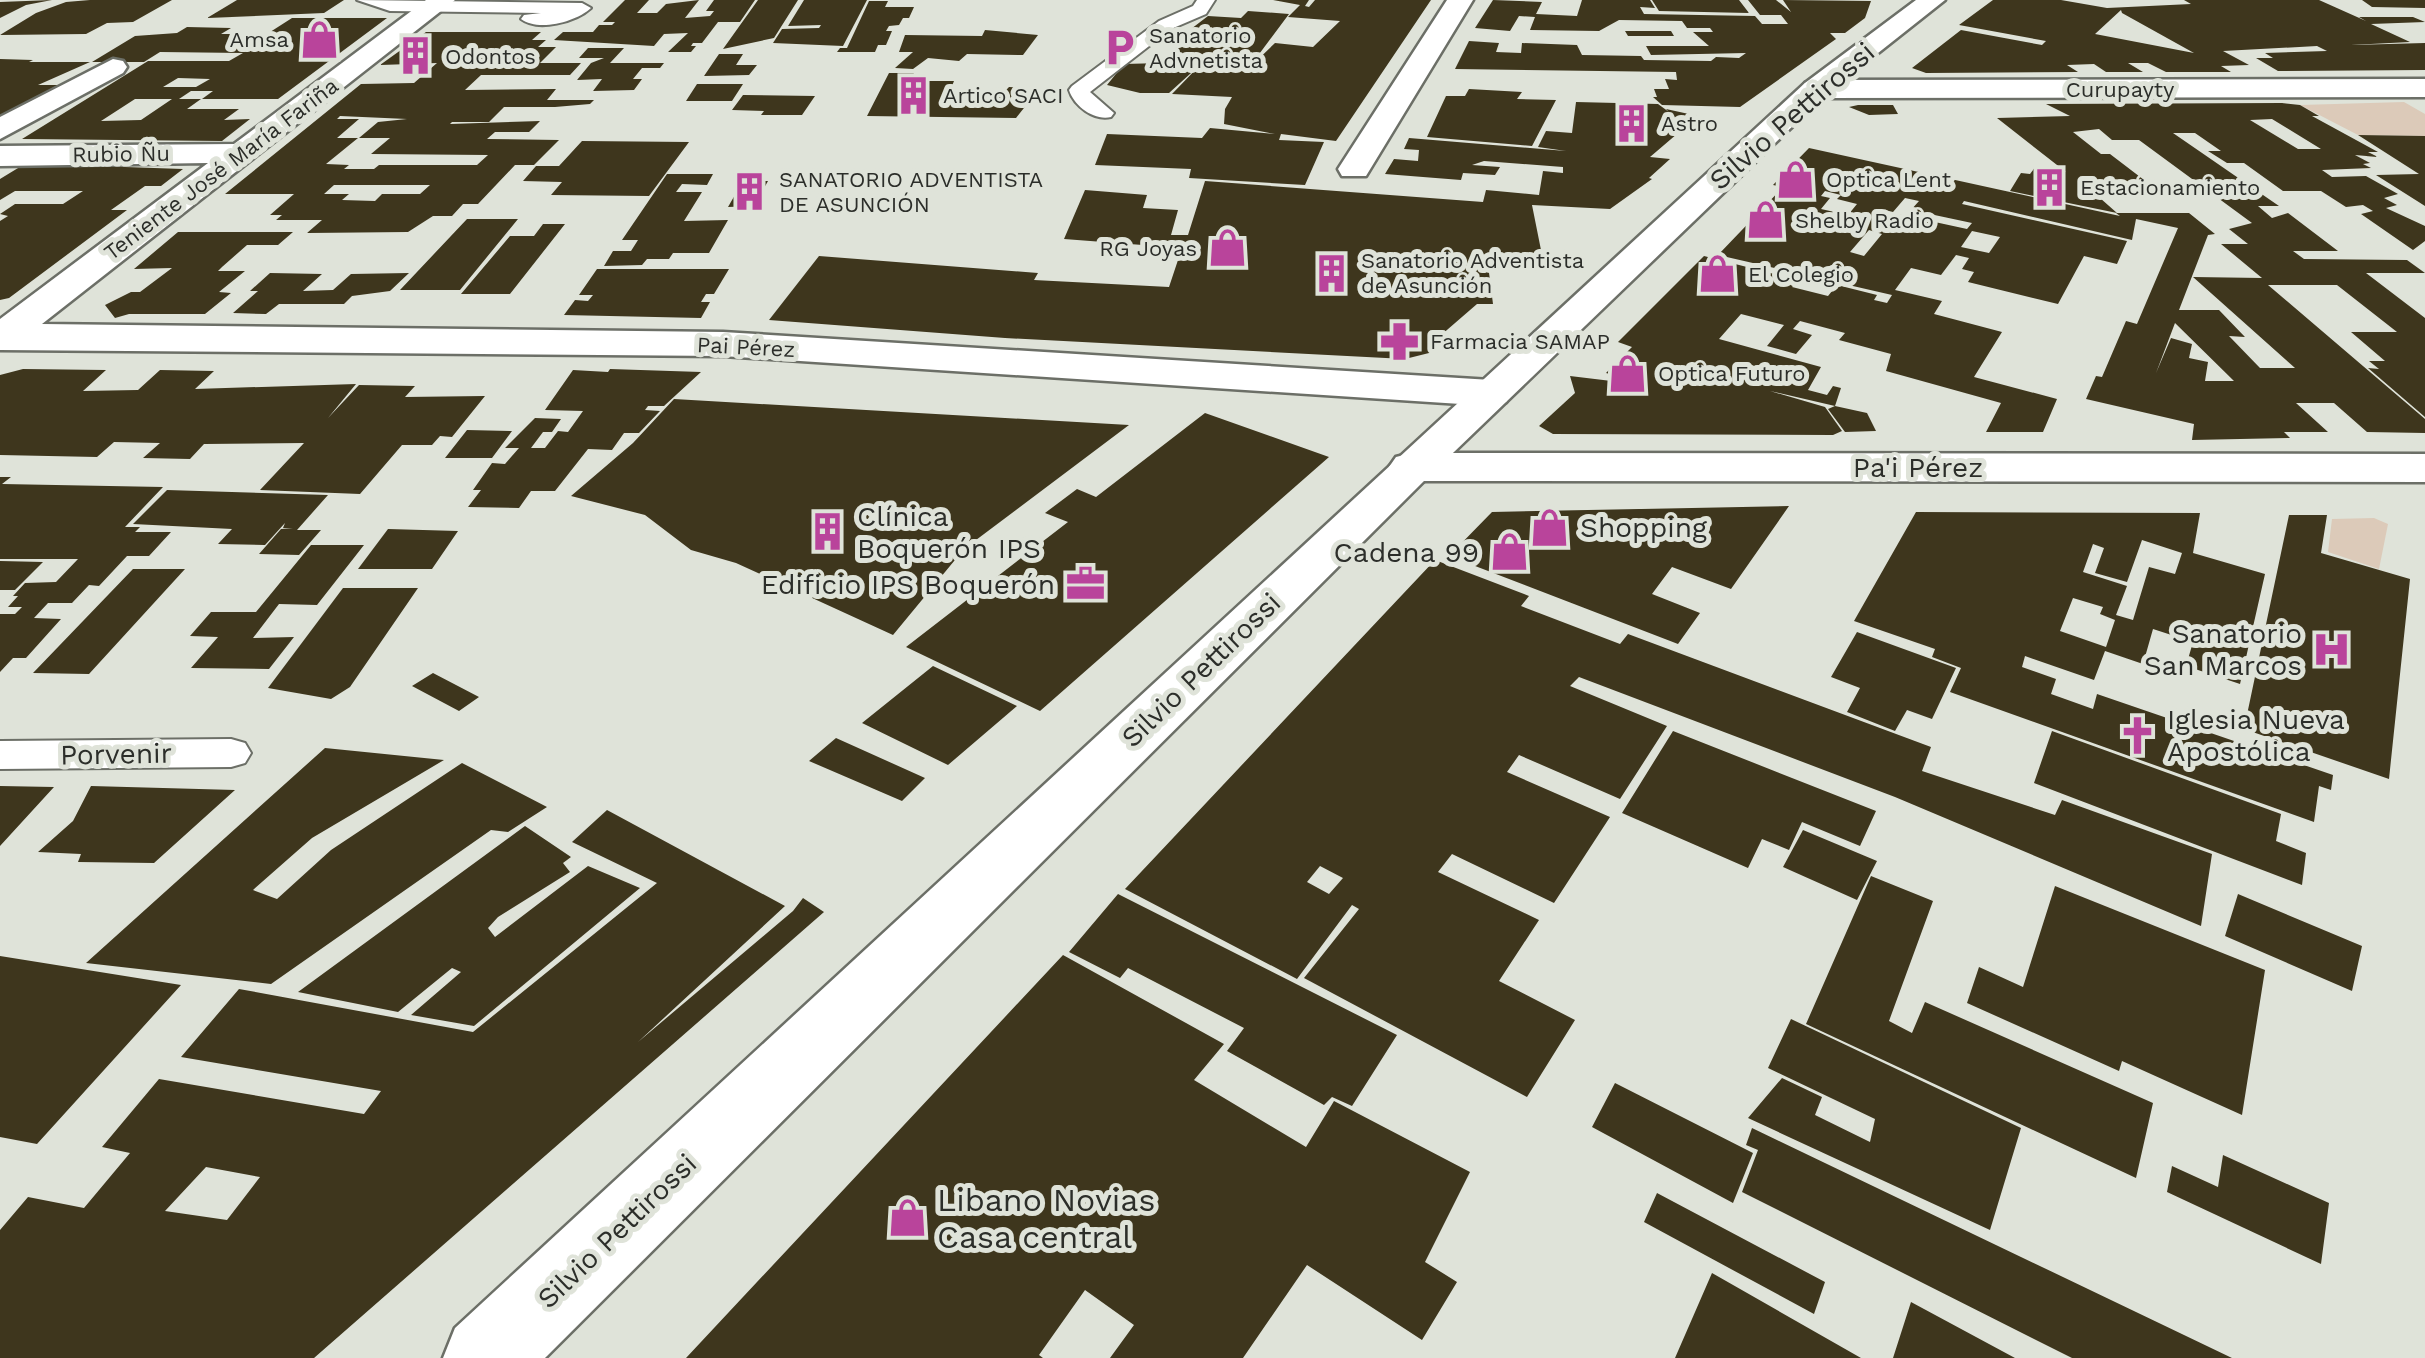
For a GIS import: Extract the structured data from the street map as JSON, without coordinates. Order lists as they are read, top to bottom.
{
  "streets": {
    "street": [
      "Curupayty",
      "Silvio Pettirossi",
      "Rubio Ñu",
      "Teniente José María Fariña",
      "Pai Pérez",
      "Pa'i Pérez"
    ],
    "lane": ["Porvenir"]
  },
  "crossings": [
    ["Curupayty", "Silvio Pettirossi"],
    ["Silvio Pettirossi", "Pai Pérez"],
    ["Silvio Pettirossi", "Pa'i Pérez"],
    ["Rubio Ñu", "Teniente José María Fariña"],
    ["Teniente José María Fariña", "Pai Pérez"]
  ],
  "places": {
    "shop": [
      "Amsa",
      "Optica Lent",
      "Shelby Radio",
      "RG Joyas",
      "El Colegio",
      "Optica Futuro",
      "Shopping",
      "Cadena 99",
      "Libano Novias Casa central"
    ],
    "parking": ["Sanatorio Advnetista"],
    "building": [
      "Odontos",
      "Artico SACI",
      "Astro",
      "Estacionamiento",
      "SANATORIO ADVENTISTA DE ASUNCIÓN",
      "Sanatorio Adventista de Asunción",
      "Clínica Boquerón IPS"
    ],
    "pharmacy": ["Farmacia SAMAP"],
    "office": ["Edificio IPS Boquerón"],
    "hospital": ["Sanatorio San Marcos"],
    "church": ["Iglesia Nueva Apostólica"]
  }
}
